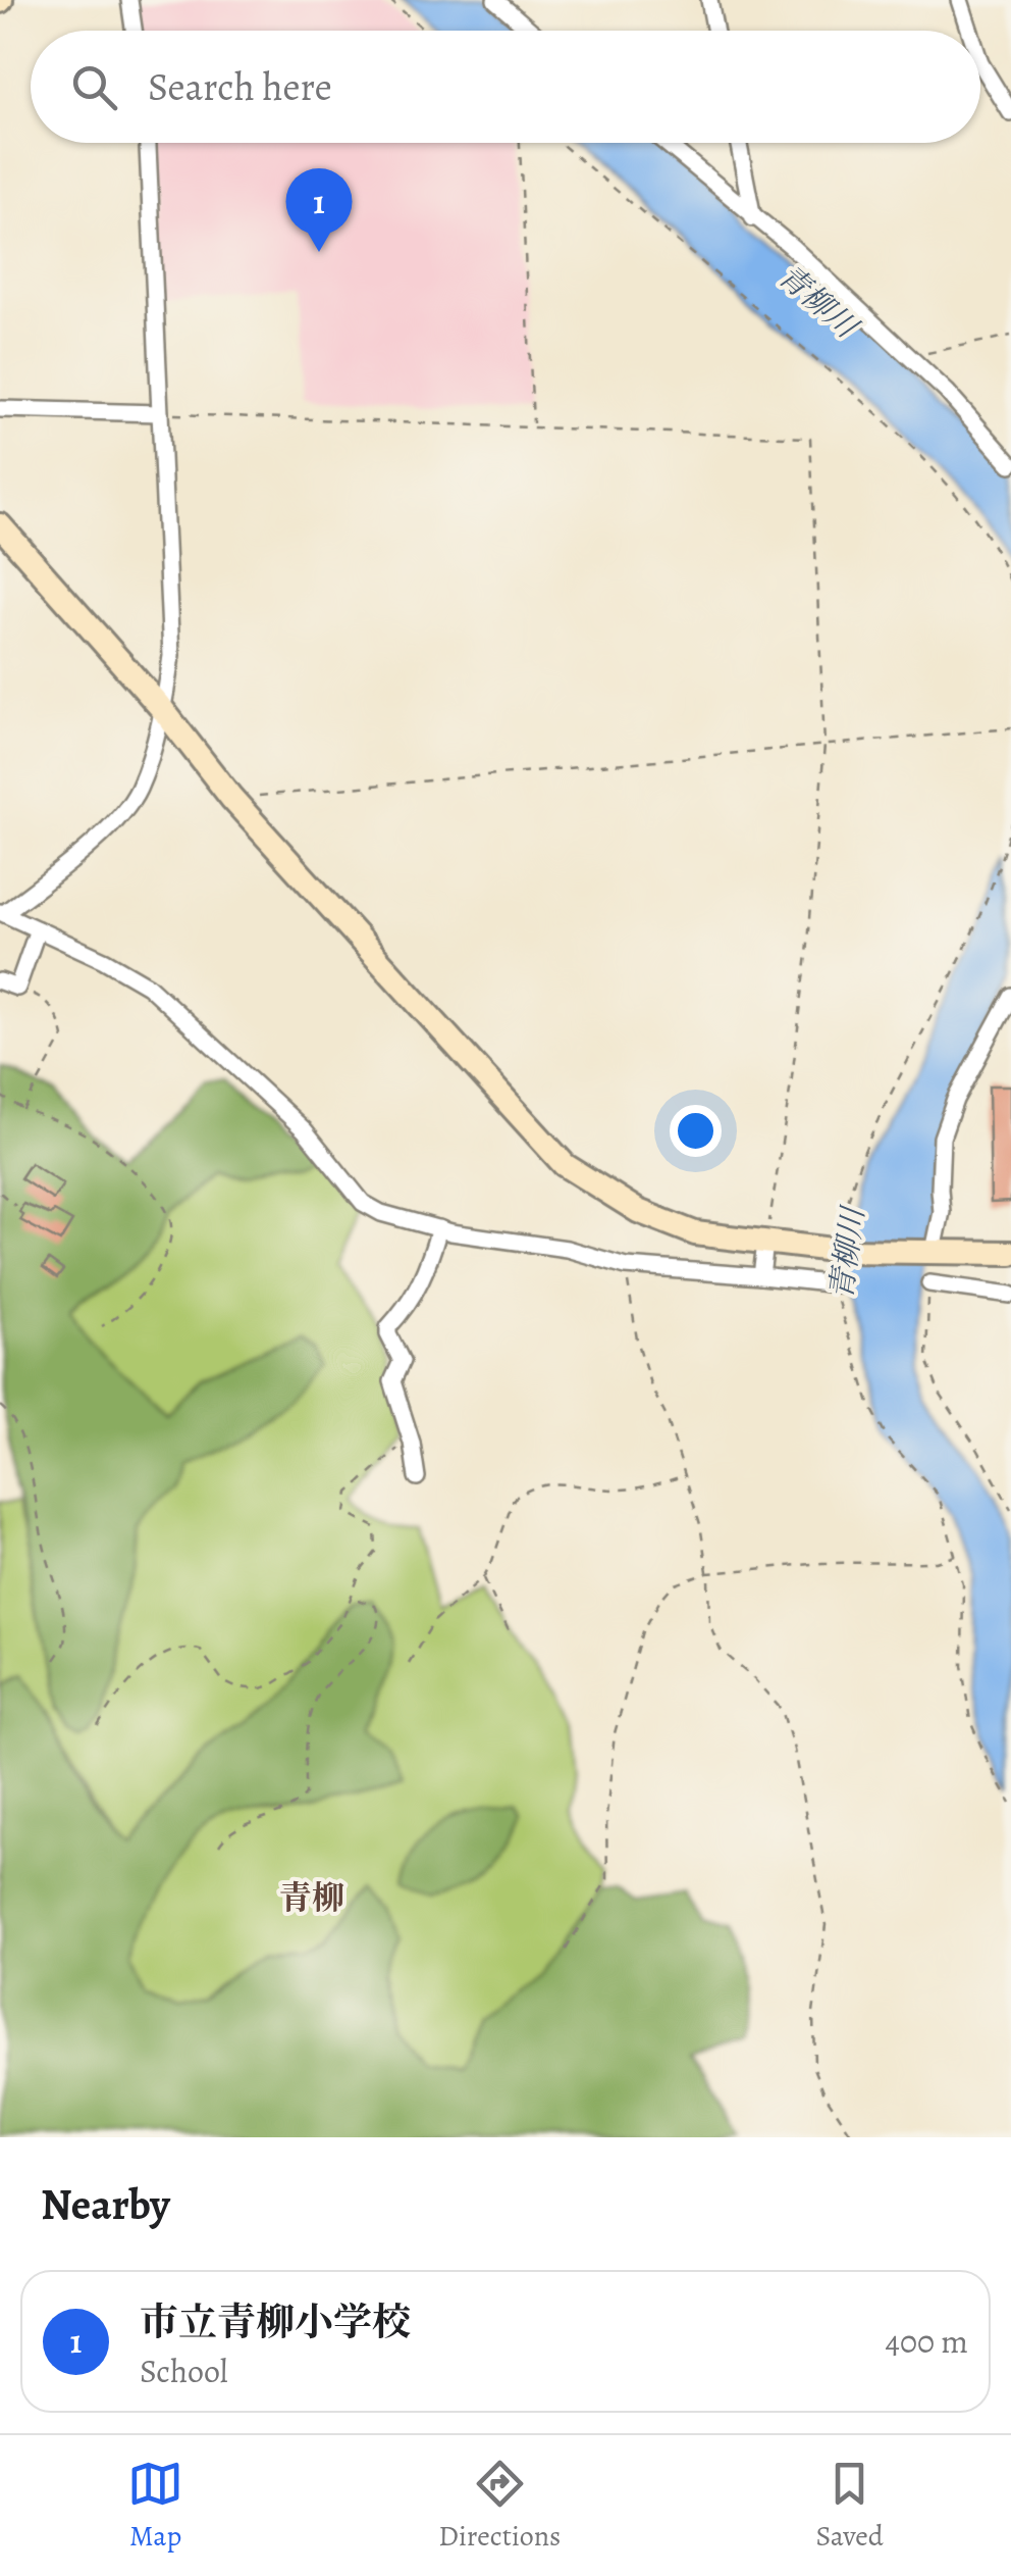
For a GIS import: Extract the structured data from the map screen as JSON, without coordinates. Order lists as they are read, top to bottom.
{
  "districts": ["青柳"],
  "water": ["青柳川"],
  "page": {
    "search": "Search here",
    "pins": "1",
    "heading": "Nearby",
    "list": [
      {
        "mark": "1",
        "name": "市立青柳小学校",
        "note": "School",
        "value": "400 m"
      }
    ],
    "nav": ["Map", "Directions", "Saved"]
  }
}
